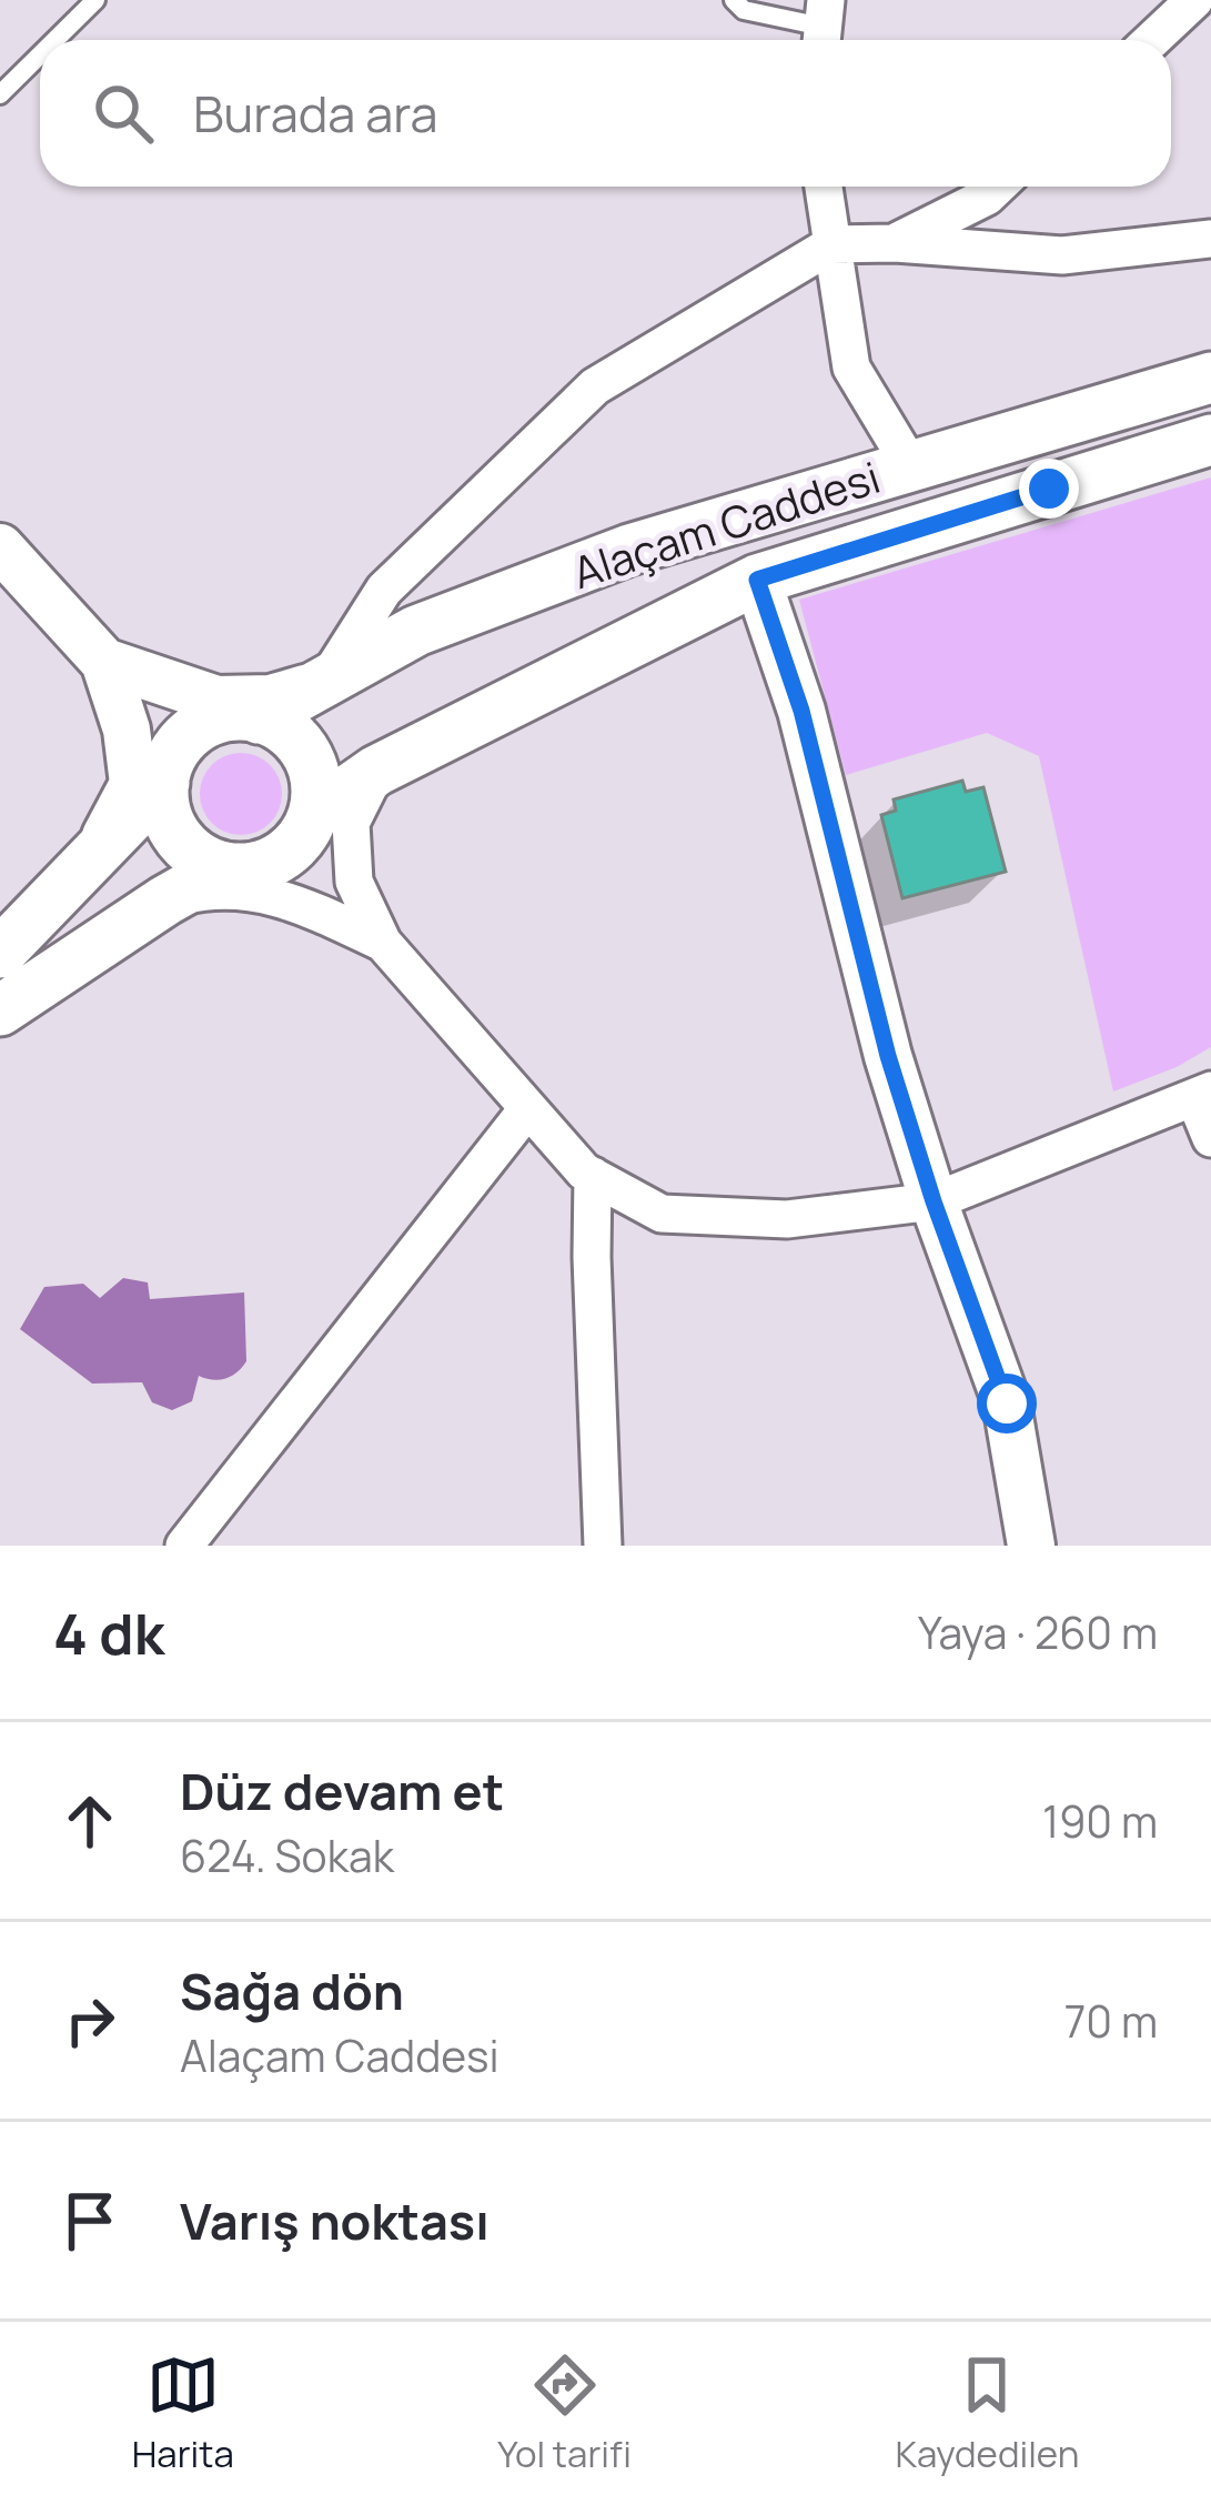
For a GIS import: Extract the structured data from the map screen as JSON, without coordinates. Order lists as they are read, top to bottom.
{
  "streets": {
    "main road": ["Alaçam Caddesi"]
  },
  "page": {
    "search": "Burada ara",
    "heading": ["4 dk", "Yaya · 260 m"],
    "list": [
      ["Düz devam et", "624. Sokak", "190 m"],
      ["Sağa dön", "Alaçam Caddesi", "70 m"],
      "Varış noktası"
    ],
    "nav": ["Harita", "Yol tarifi", "Kaydedilen"]
  }
}
